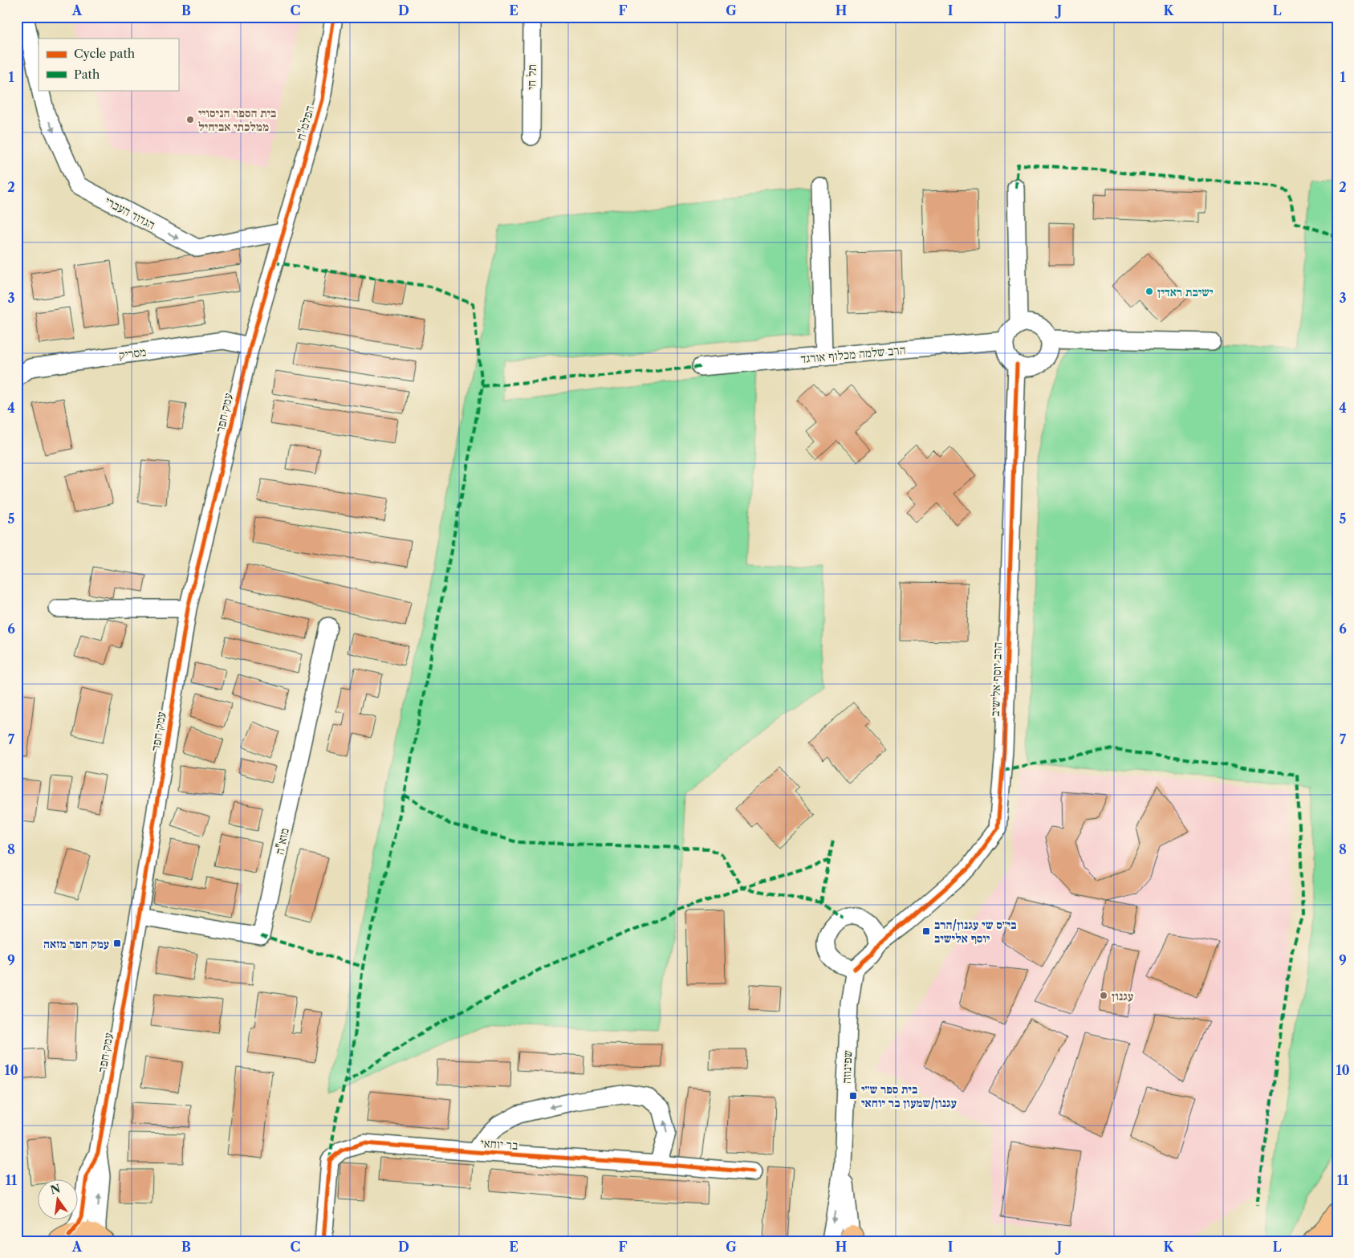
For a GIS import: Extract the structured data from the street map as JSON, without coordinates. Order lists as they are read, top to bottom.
{
  "streets": {
    "street": [
      "תל חי",
      "הפלמ\"ח",
      "הגדוד העברי",
      "מסריק",
      "הרב שלמה מכלוף אורגד",
      "עמק חפר",
      "הרב יוסף אלישיב",
      "מזא\"ה",
      "שפינוזה",
      "בר יוחאי"
    ]
  },
  "crossings": [
    ["הפלמ\"ח", "הגדוד העברי"],
    ["הפלמ\"ח", "עמק חפר"],
    ["הגדוד העברי", "עמק חפר"],
    ["מסריק", "עמק חפר"],
    ["הרב שלמה מכלוף אורגד", "הרב יוסף אלישיב"],
    ["עמק חפר", "מזא\"ה"],
    ["הרב יוסף אלישיב", "שפינוזה"]
  ],
  "one_way": ["הגדוד העברי"],
  "places": {
    "other": ["בית הספר הניסויי ממלכתי אביחיל", "ישיבת ראדין", "עגנון"],
    "transit": ["בי״ס שי עגנון/הרב יוסף אלישיב", "עמק חפר מזאה", "בית ספר ש״י עגנון/שמעון בר יוחאי"]
  },
  "legend": ["Cycle path", "Path"],
  "north": "top",
  "grid": {
    "columns": [
      "A",
      "B",
      "C",
      "D",
      "E",
      "F",
      "G",
      "H",
      "I",
      "J",
      "K",
      "L"
    ],
    "rows": [
      "1",
      "2",
      "3",
      "4",
      "5",
      "6",
      "7",
      "8",
      "9",
      "10",
      "11"
    ]
  }
}
